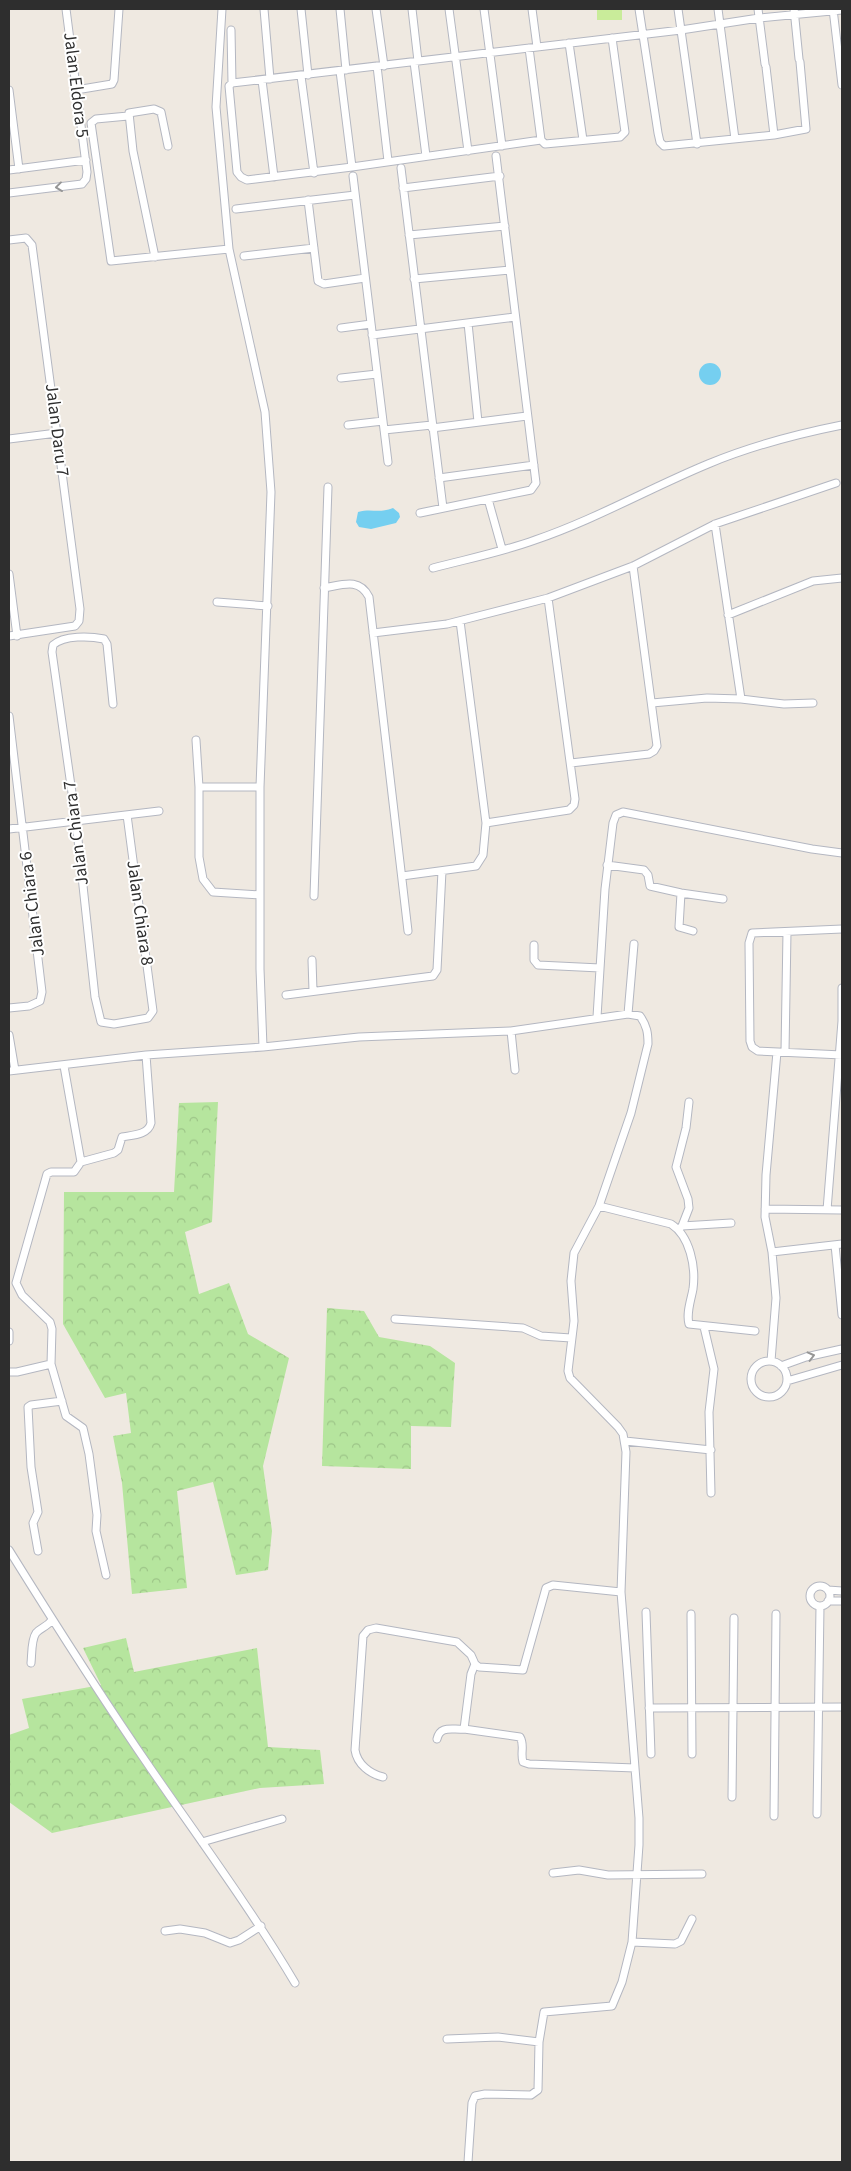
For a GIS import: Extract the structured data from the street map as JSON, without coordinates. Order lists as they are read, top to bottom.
{
  "streets": {
    "street": [
      "Jalan Eldora 5",
      "Jalan Daru 7",
      "Jalan Chiara 7",
      "Jalan Chiara 6",
      "Jalan Chiara 8"
    ]
  },
  "crossings": [
    ["Jalan Chiara 7", "Jalan Chiara 8"]
  ]
}
